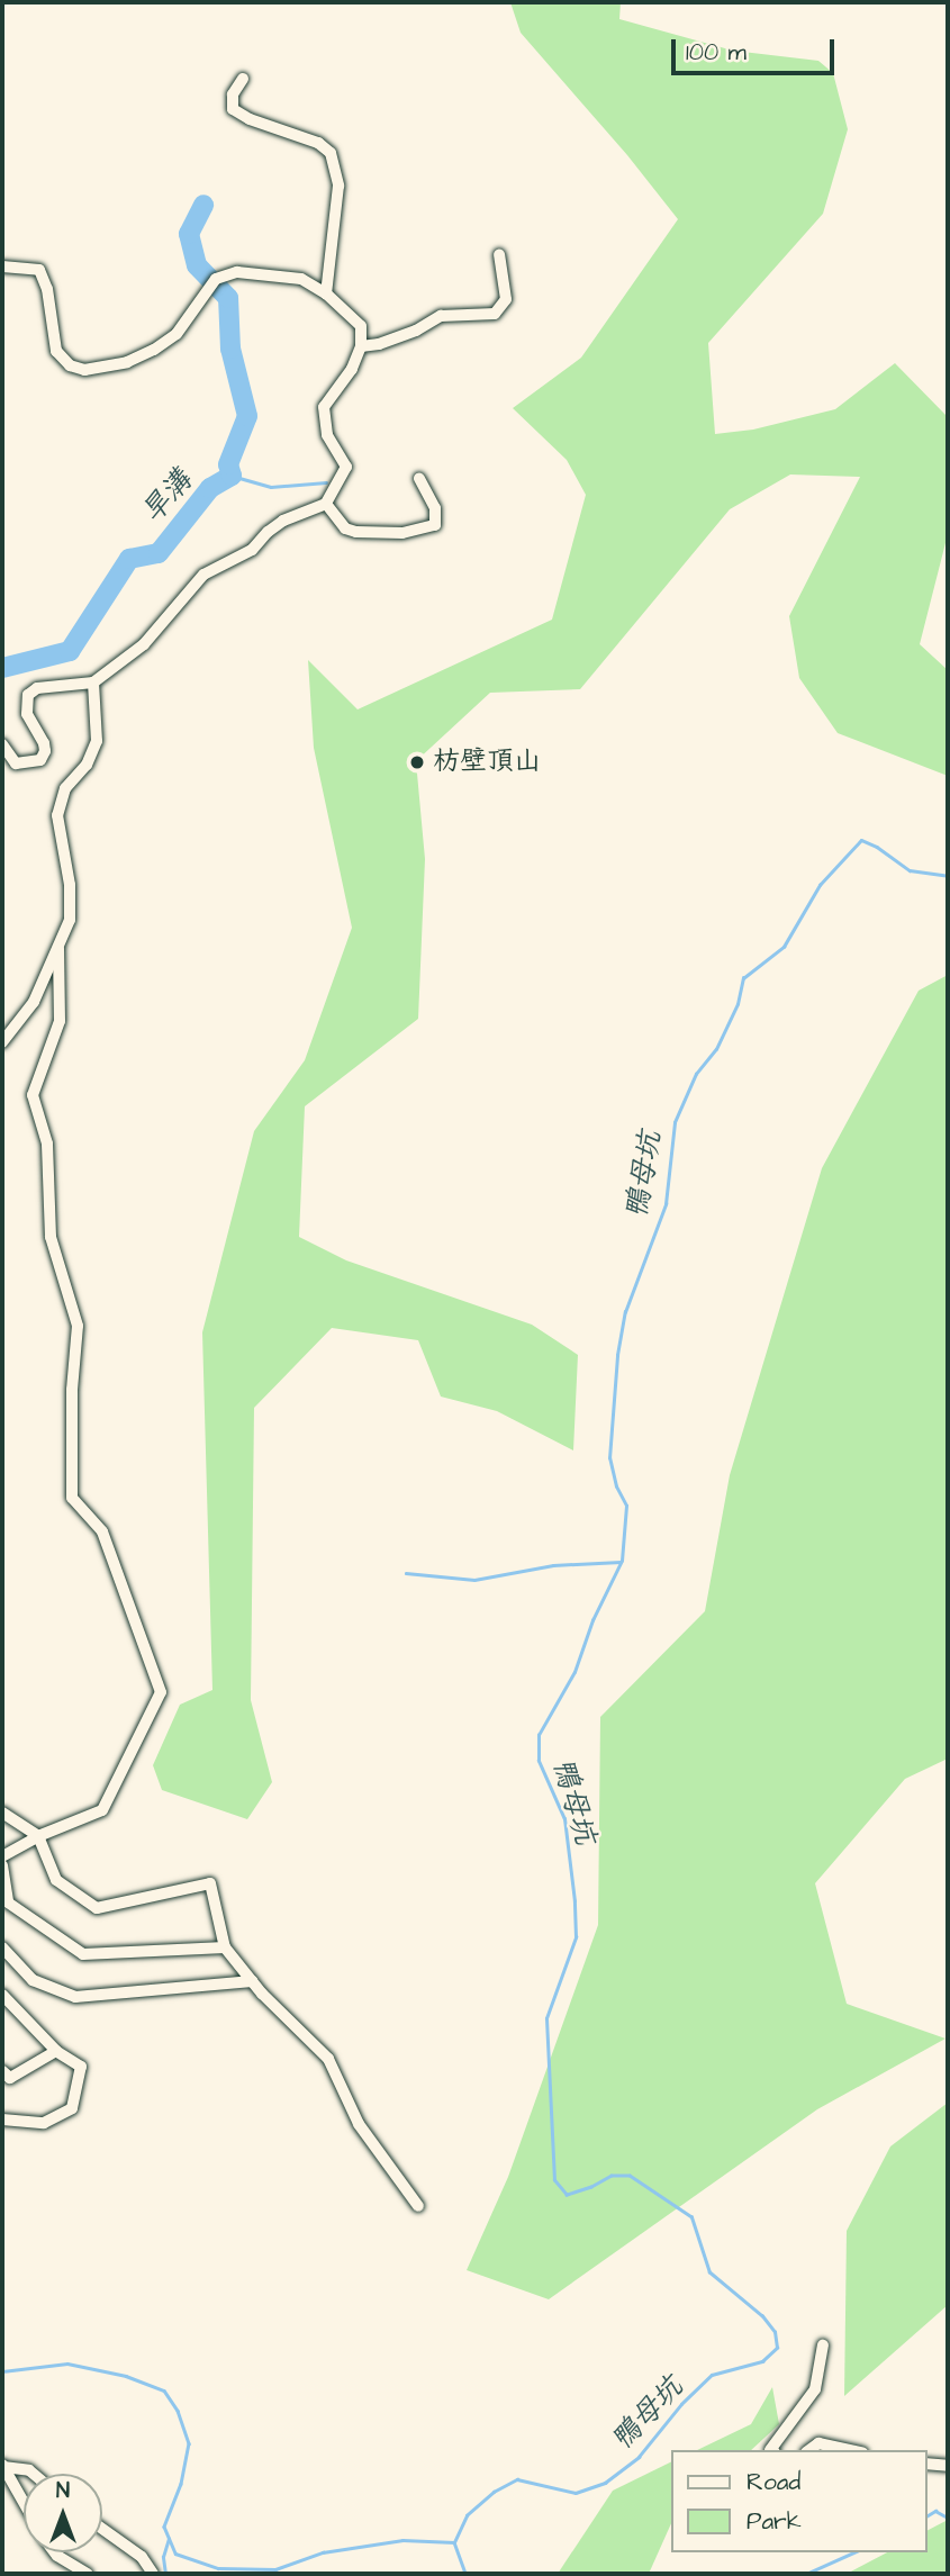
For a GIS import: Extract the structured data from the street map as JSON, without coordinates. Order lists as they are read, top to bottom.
{
  "water": ["旱溝", "鴨母坑"],
  "places": ["枋壁頂山"],
  "legend": ["Road", "Park"],
  "scale_bar": "100 m",
  "north": "top"
}
